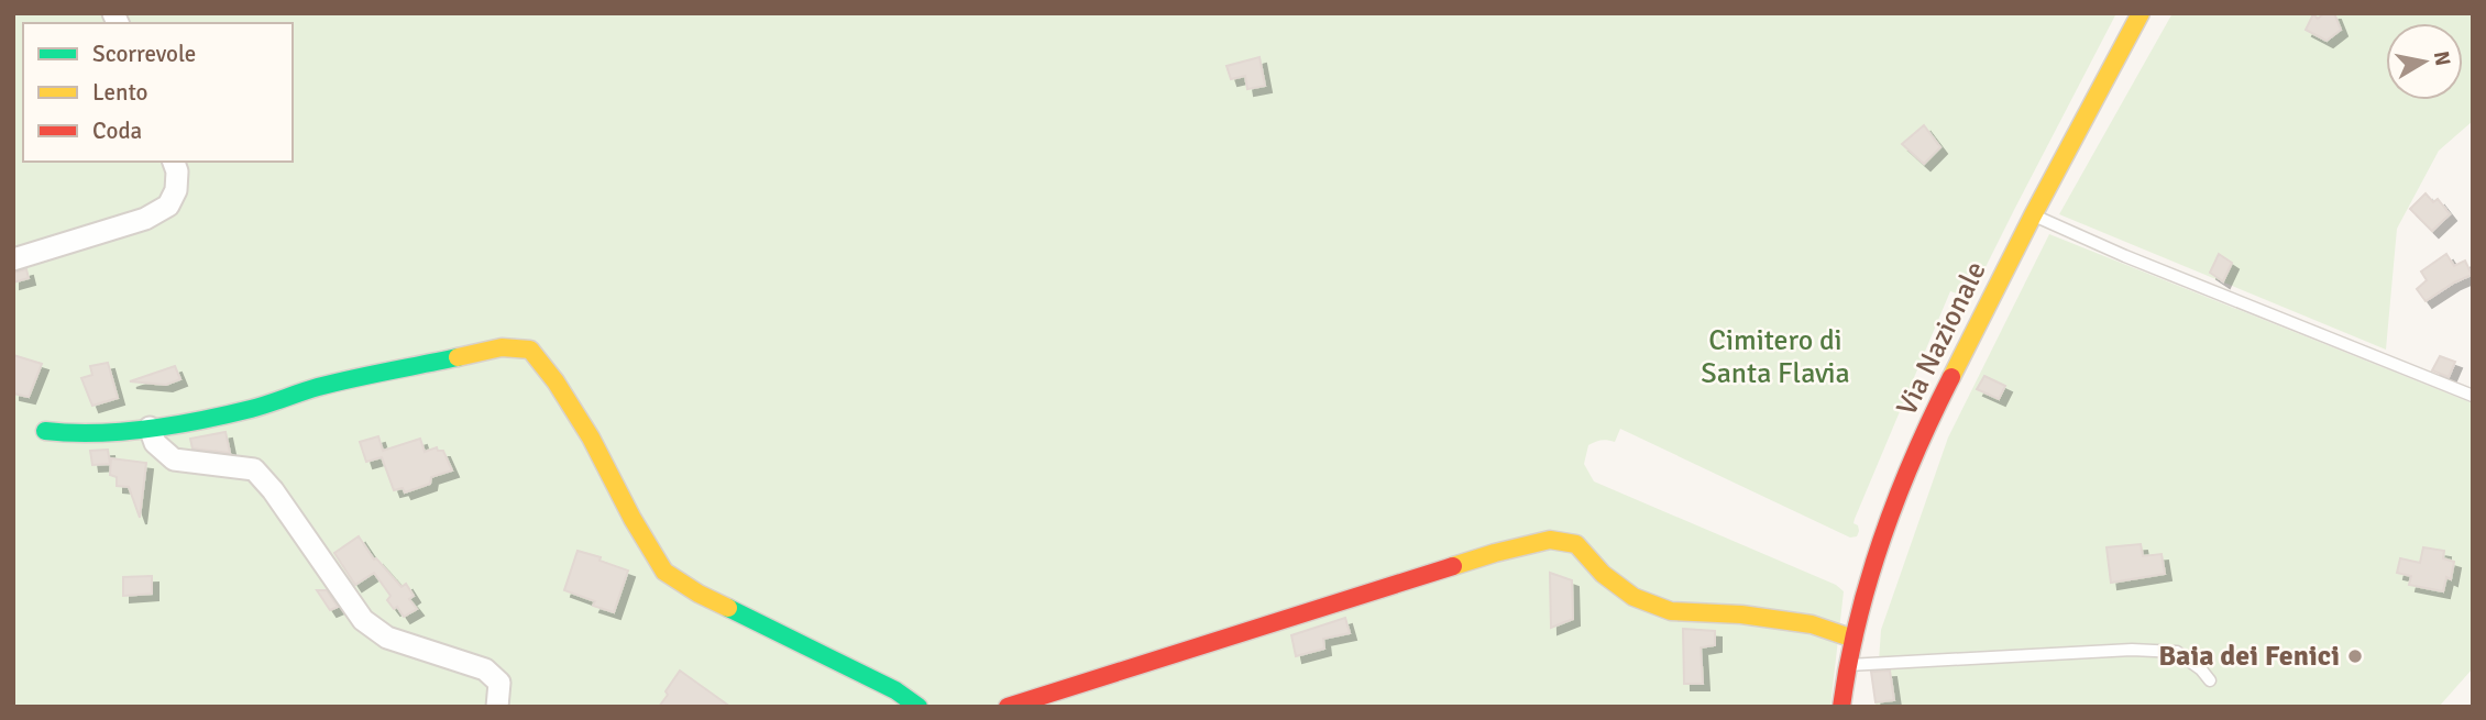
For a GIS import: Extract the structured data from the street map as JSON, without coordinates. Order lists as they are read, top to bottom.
{
  "streets": {
    "street": ["Via Nazionale"]
  },
  "parks": ["Cimitero di Santa Flavia"],
  "places": ["Baia dei Fenici"],
  "legend": ["Scorrevole", "Lento", "Coda"],
  "north": "right"
}
